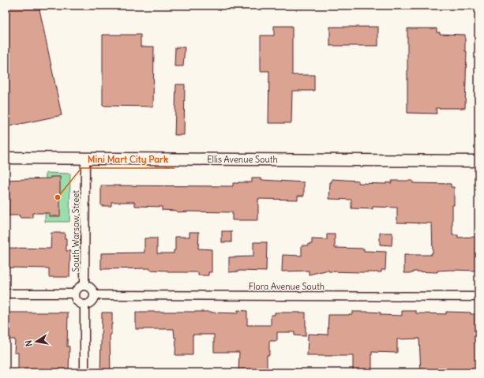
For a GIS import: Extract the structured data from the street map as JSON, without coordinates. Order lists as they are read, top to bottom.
{
  "streets": {
    "street": ["Ellis Avenue South", "South Warsaw Street", "Flora Avenue South"]
  },
  "crossings": [
    ["Ellis Avenue South", "South Warsaw Street"],
    ["South Warsaw Street", "Flora Avenue South"]
  ],
  "places": ["Mini Mart City Park"],
  "north": "left"
}
